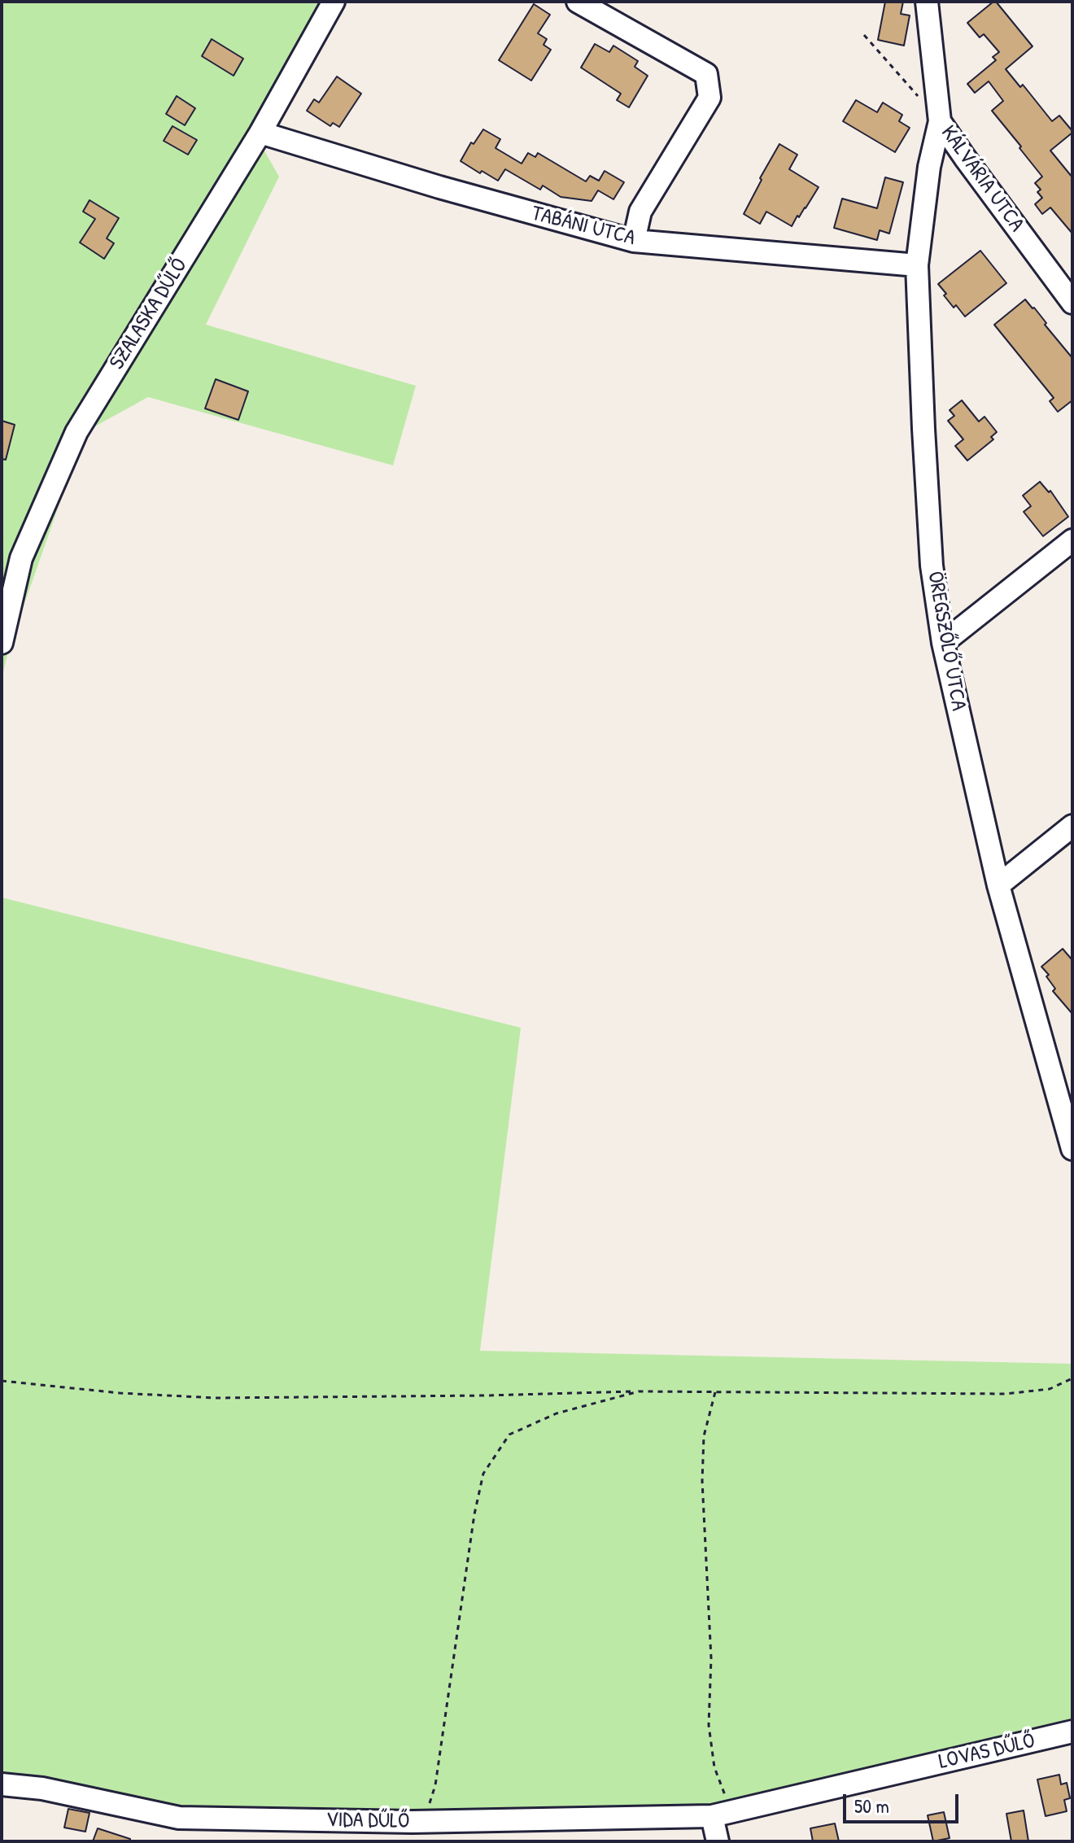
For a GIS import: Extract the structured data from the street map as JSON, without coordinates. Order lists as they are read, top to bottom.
{
  "streets": {
    "street": [
      "KÁLVÁRIA UTCA",
      "TABÁNI UTCA",
      "SZALASKA DŰLŐ",
      "ÖREGSZŐLŐ UTCA",
      "LOVAS DŰLŐ",
      "VIDA DŰLŐ"
    ]
  },
  "crossings": [
    ["KÁLVÁRIA UTCA", "ÖREGSZŐLŐ UTCA"],
    ["TABÁNI UTCA", "SZALASKA DŰLŐ"],
    ["TABÁNI UTCA", "ÖREGSZŐLŐ UTCA"],
    ["LOVAS DŰLŐ", "VIDA DŰLŐ"]
  ],
  "scale_bar": "50 m"
}
